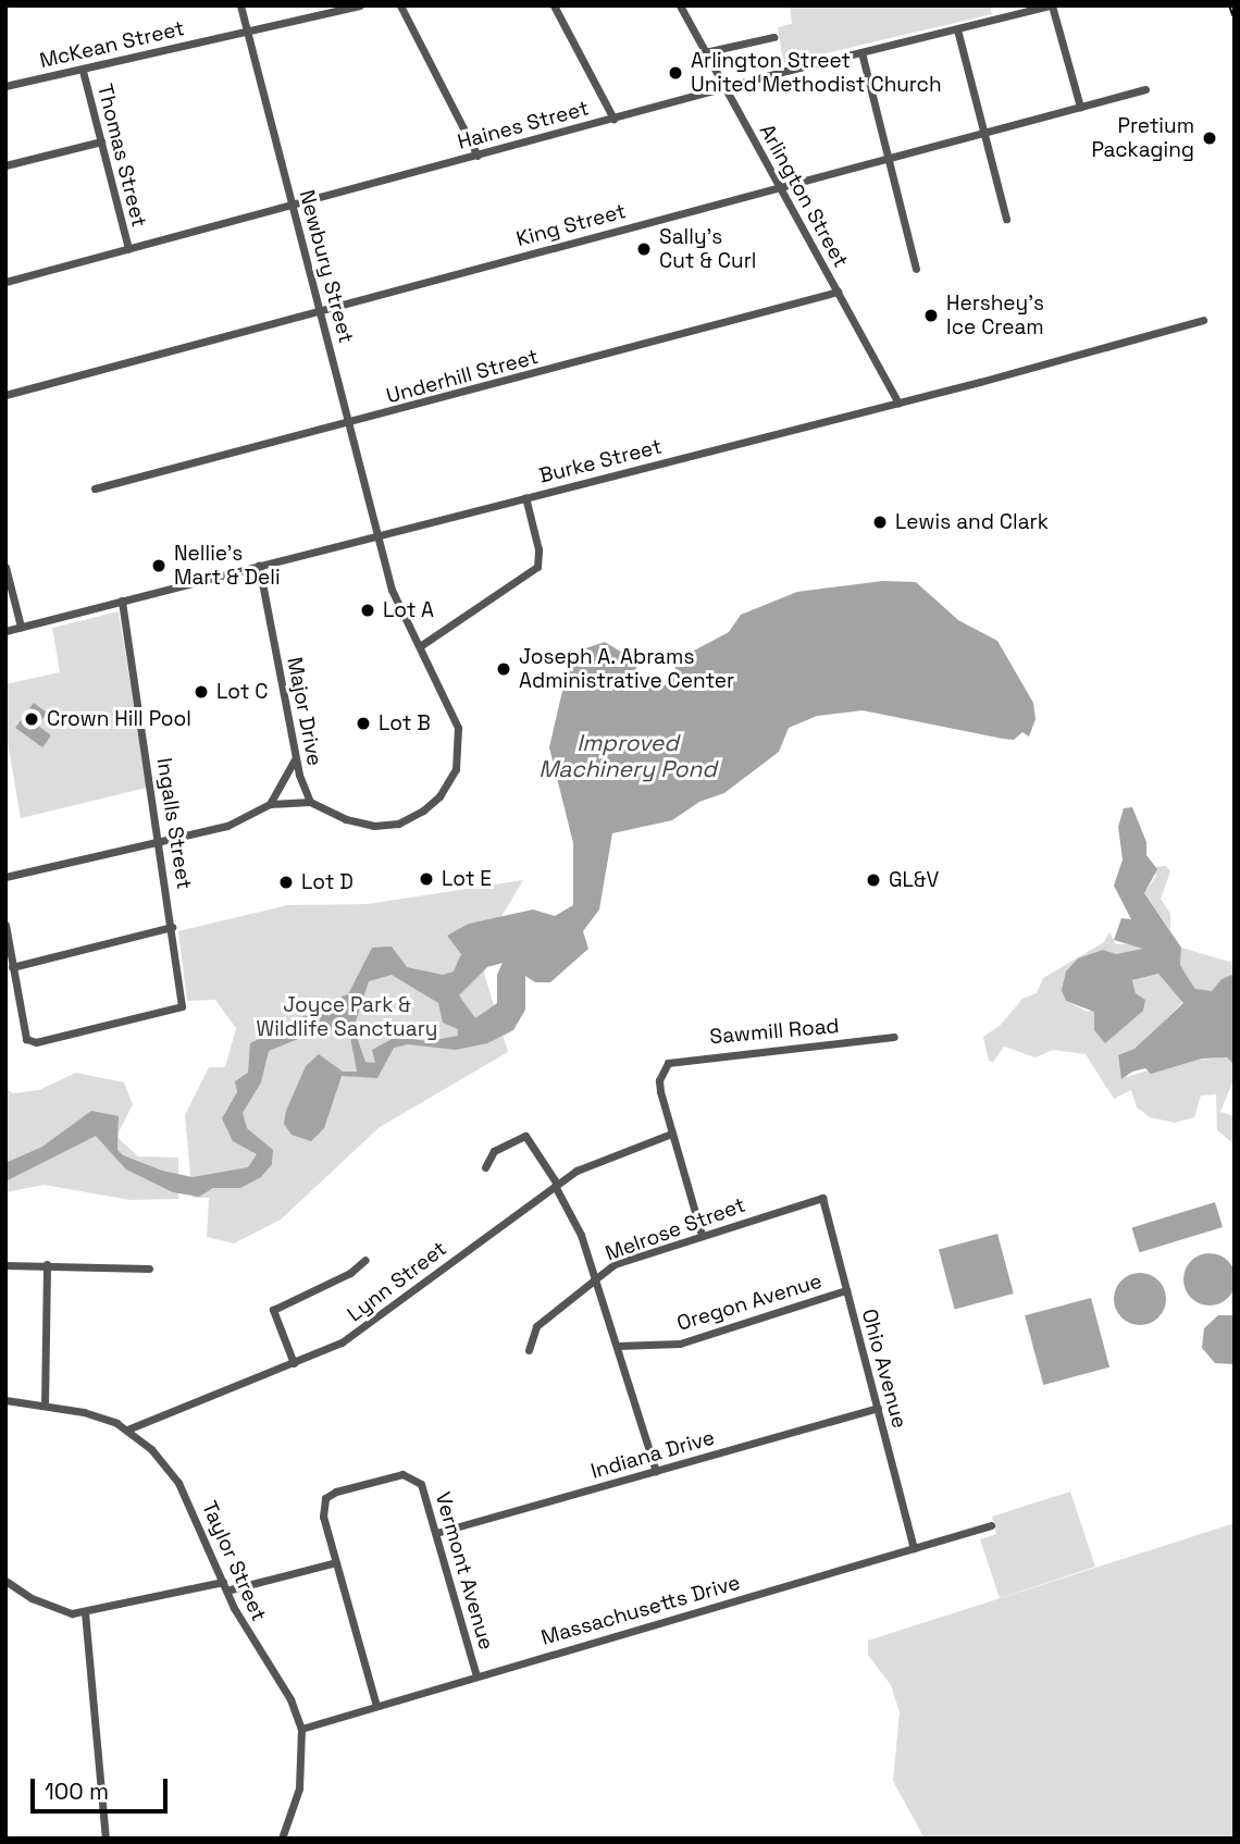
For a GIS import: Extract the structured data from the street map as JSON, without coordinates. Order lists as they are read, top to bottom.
{
  "streets": {
    "street": [
      "McKean Street",
      "Haines Street",
      "Thomas Street",
      "Arlington Street",
      "King Street",
      "Newbury Street",
      "Underhill Street",
      "Burke Street",
      "Major Drive",
      "Ingalls Street",
      "Sawmill Road",
      "Melrose Street",
      "Lynn Street",
      "Oregon Avenue",
      "Ohio Avenue",
      "Indiana Drive",
      "Taylor Street",
      "Vermont Avenue",
      "Massachusetts Drive"
    ]
  },
  "crossings": [
    ["McKean Street", "Thomas Street"],
    ["McKean Street", "Newbury Street"],
    ["Haines Street", "Thomas Street"],
    ["Haines Street", "Arlington Street"],
    ["Haines Street", "Newbury Street"],
    ["Arlington Street", "King Street"],
    ["Arlington Street", "Underhill Street"],
    ["Arlington Street", "Burke Street"],
    ["King Street", "Newbury Street"],
    ["Newbury Street", "Underhill Street"],
    ["Newbury Street", "Burke Street"],
    ["Burke Street", "Major Drive"],
    ["Burke Street", "Ingalls Street"],
    ["Sawmill Road", "Lynn Street"],
    ["Melrose Street", "Ohio Avenue"],
    ["Lynn Street", "Taylor Street"],
    ["Oregon Avenue", "Ohio Avenue"],
    ["Ohio Avenue", "Indiana Drive"],
    ["Ohio Avenue", "Massachusetts Drive"],
    ["Indiana Drive", "Vermont Avenue"],
    ["Taylor Street", "Massachusetts Drive"],
    ["Vermont Avenue", "Massachusetts Drive"]
  ],
  "water": ["Improved Machinery Pond"],
  "parks": ["Joyce Park & Wildlife Sanctuary"],
  "places": [
    "Arlington Street United Methodist Church",
    "Pretium Packaging",
    "Sally's Cut & Curl",
    "Hershey's Ice Cream",
    "Lewis and Clark",
    "Nellie's Mart & Deli",
    "Lot A",
    "Joseph A. Abrams Administrative Center",
    "Lot C",
    "Crown Hill Pool",
    "Lot B",
    "Lot E",
    "GL&V",
    "Lot D"
  ],
  "scale_bar": "100 m"
}
